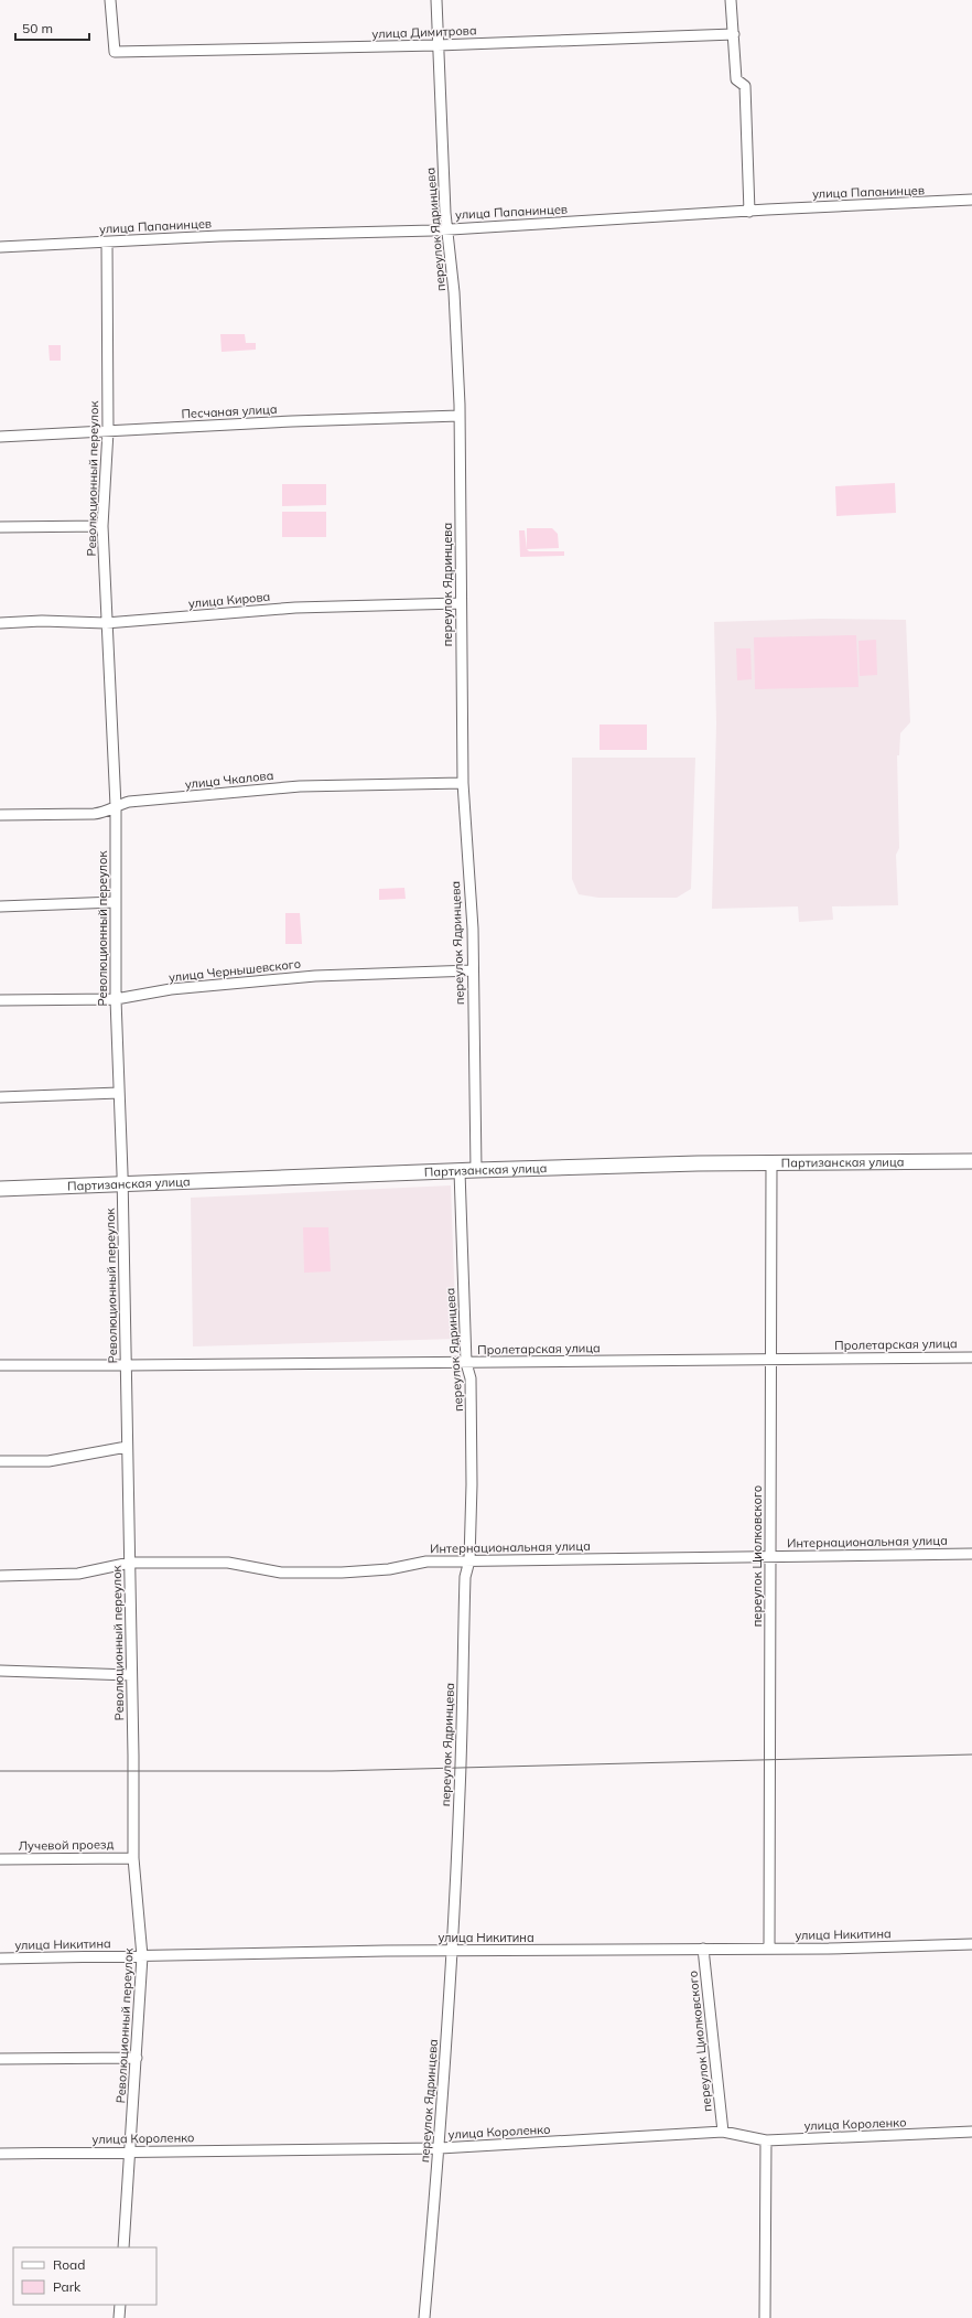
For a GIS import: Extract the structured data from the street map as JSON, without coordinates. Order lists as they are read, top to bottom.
{
  "streets": {
    "main road": ["Партизанская улица"],
    "street": [
      "улица Димитрова",
      "улица Папанинцев",
      "переулок Ядринцева",
      "Песчаная улица",
      "Революционный переулок",
      "улица Кирова",
      "улица Чкалова",
      "улица Чернышевского",
      "Пролетарская улица",
      "Интернациональная улица",
      "переулок Циолковского",
      "Лучевой проезд",
      "улица Никитина",
      "улица Короленко"
    ]
  },
  "crossings": [
    ["улица Димитрова", "переулок Ядринцева"],
    ["улица Папанинцев", "переулок Ядринцева"],
    ["улица Папанинцев", "Революционный переулок"],
    ["переулок Ядринцева", "Песчаная улица"],
    ["переулок Ядринцева", "улица Кирова"],
    ["переулок Ядринцева", "улица Чкалова"],
    ["переулок Ядринцева", "улица Чернышевского"],
    ["переулок Ядринцева", "Партизанская улица"],
    ["переулок Ядринцева", "Пролетарская улица"],
    ["переулок Ядринцева", "Интернациональная улица"],
    ["переулок Ядринцева", "улица Никитина"],
    ["переулок Ядринцева", "улица Короленко"],
    ["Песчаная улица", "Революционный переулок"],
    ["Революционный переулок", "улица Кирова"],
    ["Революционный переулок", "улица Чкалова"],
    ["Революционный переулок", "улица Чернышевского"],
    ["Революционный переулок", "Партизанская улица"],
    ["Революционный переулок", "Пролетарская улица"],
    ["Революционный переулок", "Интернациональная улица"],
    ["Революционный переулок", "Лучевой проезд"],
    ["Революционный переулок", "улица Никитина"],
    ["Революционный переулок", "улица Короленко"],
    ["Партизанская улица", "переулок Циолковского"],
    ["Пролетарская улица", "переулок Циолковского"],
    ["Интернациональная улица", "переулок Циолковского"],
    ["переулок Циолковского", "улица Никитина"],
    ["переулок Циолковского", "улица Короленко"]
  ],
  "legend": ["Road", "Park"],
  "scale_bar": "50 m"
}
